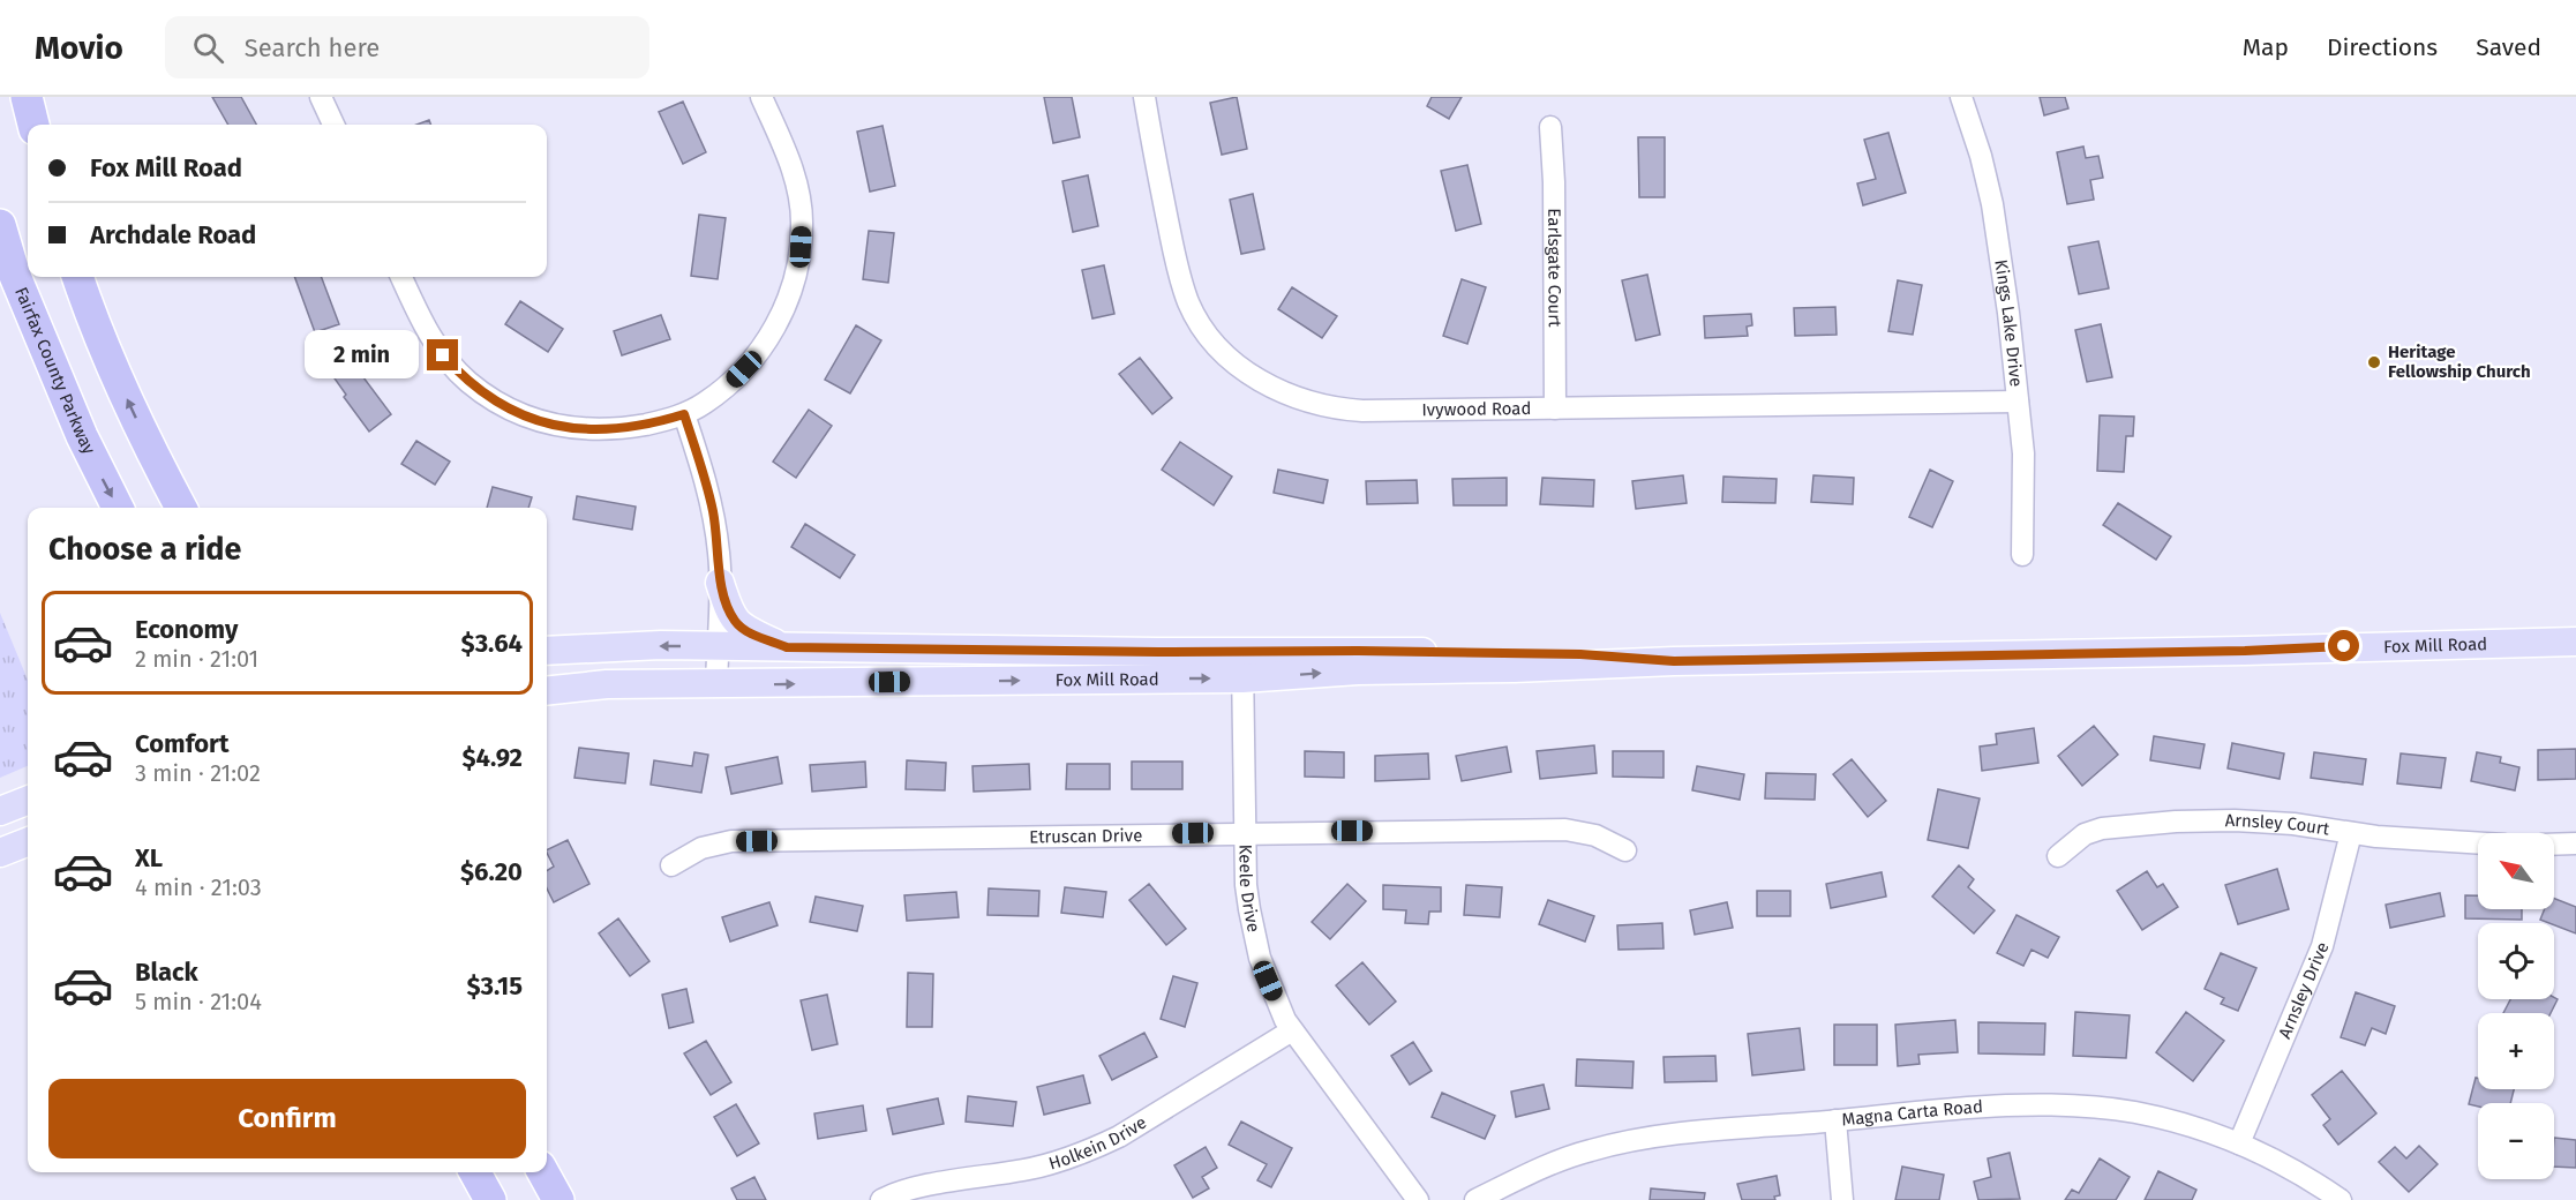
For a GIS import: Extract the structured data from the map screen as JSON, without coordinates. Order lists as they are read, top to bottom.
{
  "streets": {
    "highway": ["Fairfax County Parkway"],
    "main road": ["Fox Mill Road"],
    "street": [
      "Earlsgate Court",
      "Kings Lake Drive",
      "Ivywood Road",
      "Arnsley Court",
      "Etruscan Drive",
      "Keele Drive",
      "Arnsley Drive",
      "Magna Carta Road",
      "Holkein Drive"
    ]
  },
  "crossings": [
    ["Earlsgate Court", "Ivywood Road"],
    ["Kings Lake Drive", "Ivywood Road"],
    ["Fox Mill Road", "Keele Drive"],
    ["Arnsley Court", "Arnsley Drive"],
    ["Etruscan Drive", "Keele Drive"],
    ["Keele Drive", "Holkein Drive"],
    ["Arnsley Drive", "Magna Carta Road"]
  ],
  "places": ["Heritage Fellowship Church"],
  "north": "top left",
  "page": {
    "header": "Movio",
    "search": "Search here",
    "nav": ["Map", "Directions", "Saved"],
    "banner": ["Fox Mill Road", "Archdale Road"],
    "bubble": "2 min",
    "heading": "Choose a ride",
    "list": [
      {
        "name": "Economy",
        "note": "2 min · 21:01",
        "value": "$3.64"
      },
      {
        "name": "Comfort",
        "note": "3 min · 21:02",
        "value": "$4.92"
      },
      {
        "name": "XL",
        "note": "4 min · 21:03",
        "value": "$6.20"
      },
      {
        "name": "Black",
        "note": "5 min · 21:04",
        "value": "$3.15"
      }
    ],
    "map_buttons": ["+", "−"],
    "buttons": "Confirm"
  }
}
